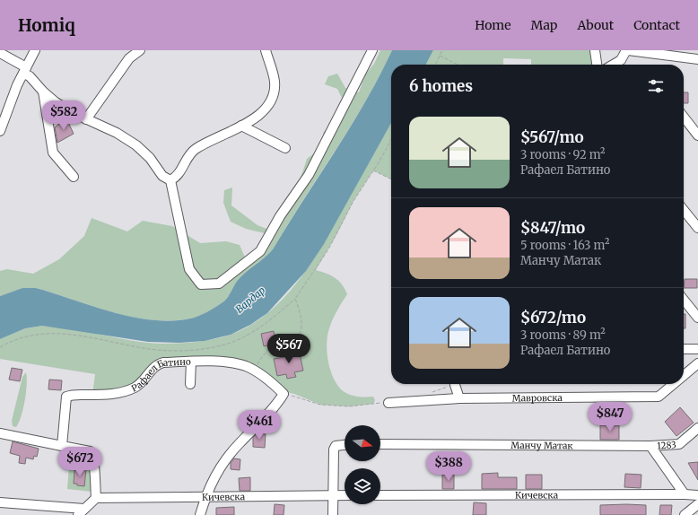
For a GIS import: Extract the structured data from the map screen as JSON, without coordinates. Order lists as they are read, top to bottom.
{
  "streets": {
    "street": [
      "Рафаел Батино",
      "Мавровска",
      "1283",
      "Манчу Матак",
      "Кичевска"
    ]
  },
  "crossings": [
    ["1283", "Манчу Матак"]
  ],
  "water": ["Вардар"],
  "north": "right",
  "page": {
    "header": "Homiq",
    "nav": [
      "Home",
      "Map",
      "About",
      "Contact"
    ],
    "heading": "6 homes",
    "price": [
      "$582",
      "$567",
      "$847",
      "$461",
      "$672",
      "$388"
    ],
    "list": [
      {
        "name": "$567/mo",
        "note": "3 rooms · 92 m² · Рафаел Батино"
      },
      {
        "name": "$847/mo",
        "note": "5 rooms · 163 m² · Манчу Матак"
      },
      {
        "name": "$672/mo",
        "note": "3 rooms · 89 m² · Рафаел Батино"
      }
    ]
  }
}
